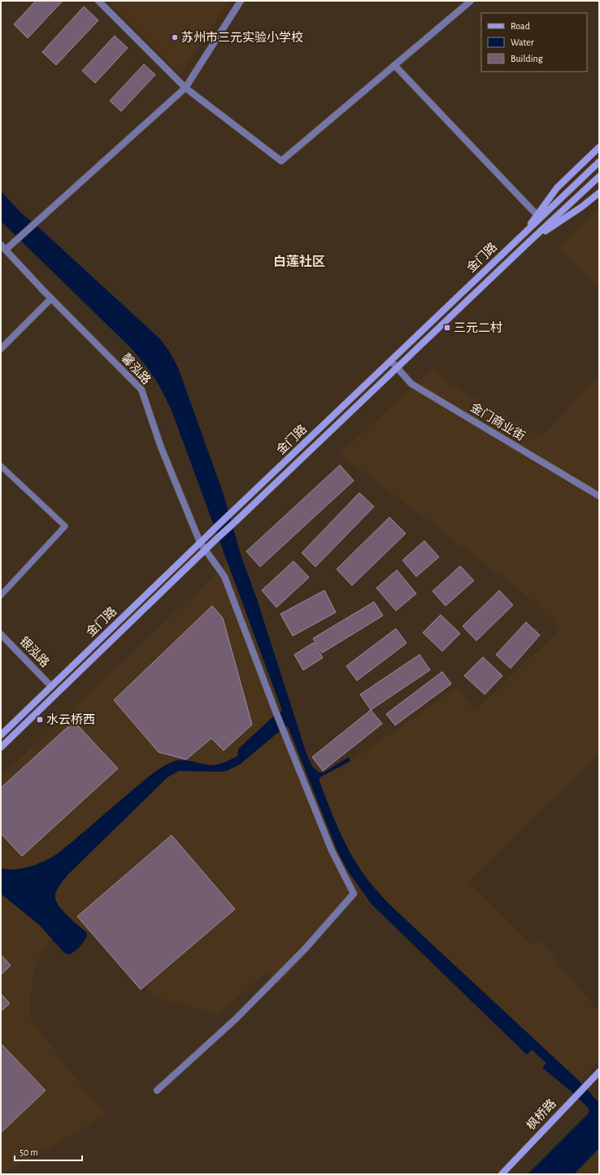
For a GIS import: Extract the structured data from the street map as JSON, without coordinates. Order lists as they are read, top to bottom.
{
  "streets": {
    "main road": ["金门路", "枫桥路"],
    "street": ["馨泓路", "金门商业街", "银泓路"]
  },
  "crossings": [
    ["金门路", "馨泓路"],
    ["金门路", "金门商业街"],
    ["金门路", "银泓路"]
  ],
  "districts": ["白莲社区"],
  "places": {
    "other": ["苏州市三元实验小学校"],
    "transit": ["三元二村", "水云桥西"]
  },
  "legend": ["Road", "Water", "Building"],
  "scale_bar": "50 m"
}
